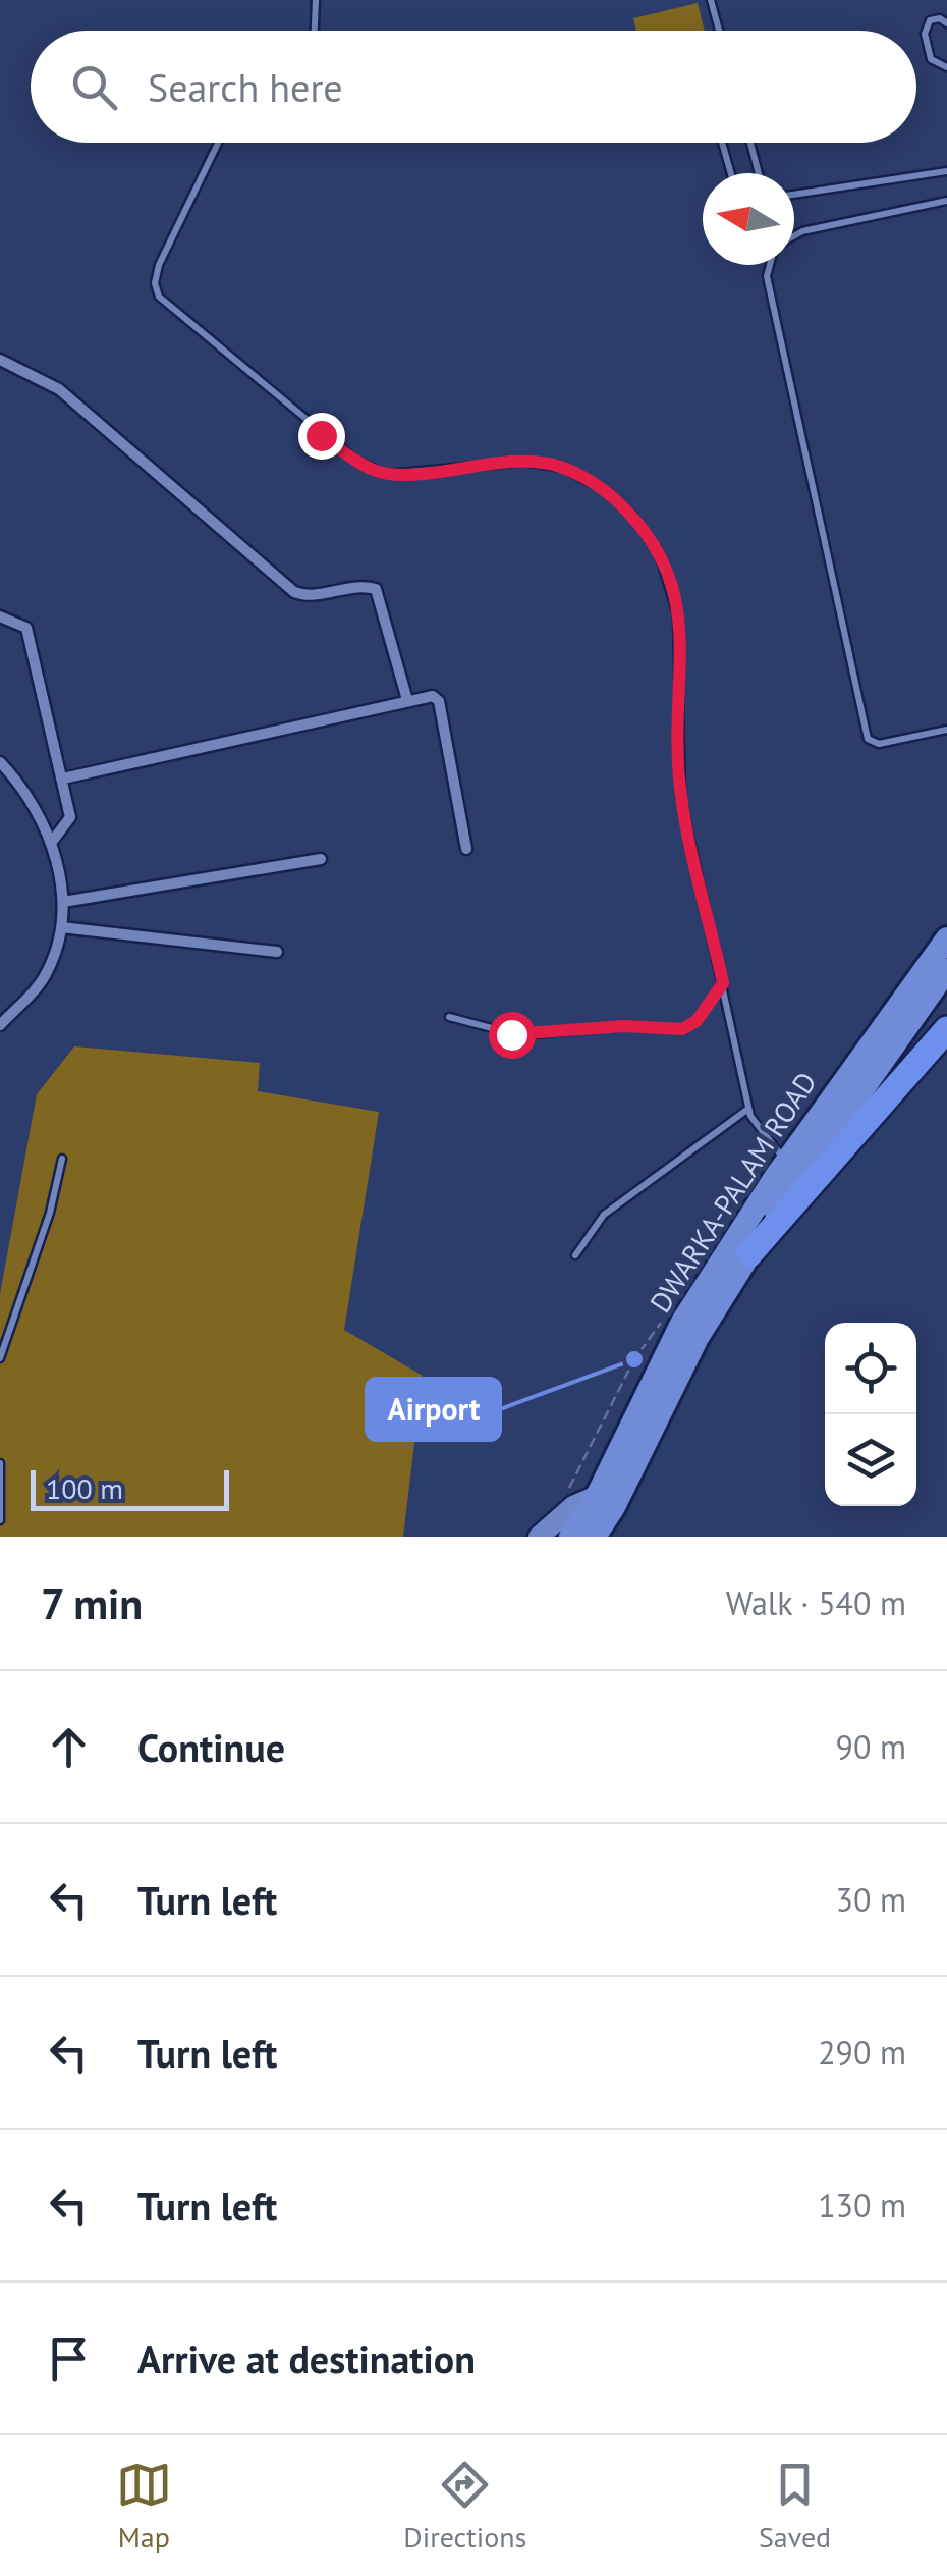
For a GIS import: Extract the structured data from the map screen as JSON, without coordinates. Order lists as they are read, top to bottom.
{
  "streets": {
    "main road": ["DWARKA-PALAM ROAD"]
  },
  "places": ["Airport"],
  "scale_bar": "100 m",
  "north": "left",
  "page": {
    "search": "Search here",
    "scale": "100 m",
    "heading": ["7 min", "Walk · 540 m"],
    "list": [
      ["Continue", "90 m"],
      ["Turn left", "30 m"],
      ["Turn left", "290 m"],
      ["Turn left", "130 m"],
      "Arrive at destination"
    ],
    "nav": ["Map", "Directions", "Saved"]
  }
}
